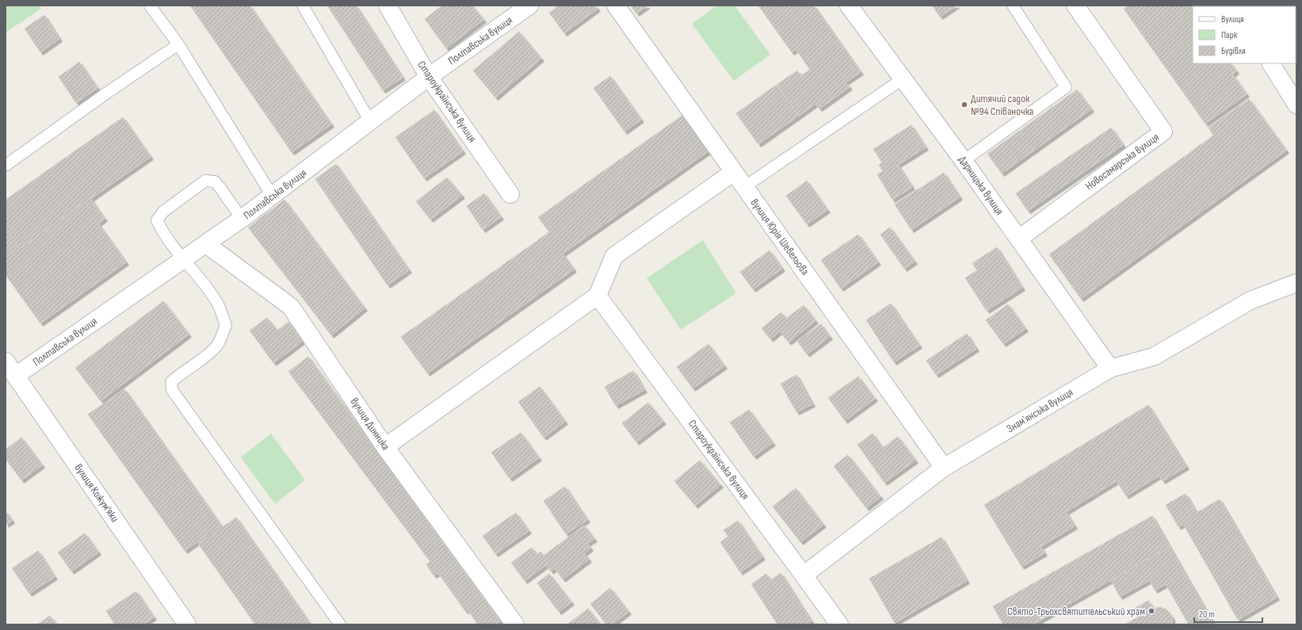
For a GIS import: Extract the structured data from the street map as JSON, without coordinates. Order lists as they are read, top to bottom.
{
  "streets": {
    "street": [
      "Полтавська вулиця",
      "Староукраїнська вулиця",
      "Новосамарська вулиця",
      "Дарницька вулиця",
      "вулиця Юрія Шевельова",
      "Знамʼянська вулиця",
      "вулиця Динника",
      "вулиця Кожум’яки"
    ]
  },
  "crossings": [
    ["Полтавська вулиця", "Староукраїнська вулиця"],
    ["Полтавська вулиця", "вулиця Динника"],
    ["Полтавська вулиця", "вулиця Кожум’яки"],
    ["Староукраїнська вулиця", "Знамʼянська вулиця"],
    ["Новосамарська вулиця", "Дарницька вулиця"],
    ["Дарницька вулиця", "Знамʼянська вулиця"],
    ["вулиця Юрія Шевельова", "Знамʼянська вулиця"]
  ],
  "places": ["Дитячий садок №94 Співаночка", "Свято-Трьохсвятительський храм"],
  "legend": ["Вулиця", "Парк", "Будівля"],
  "scale_bar": "20 m"
}
